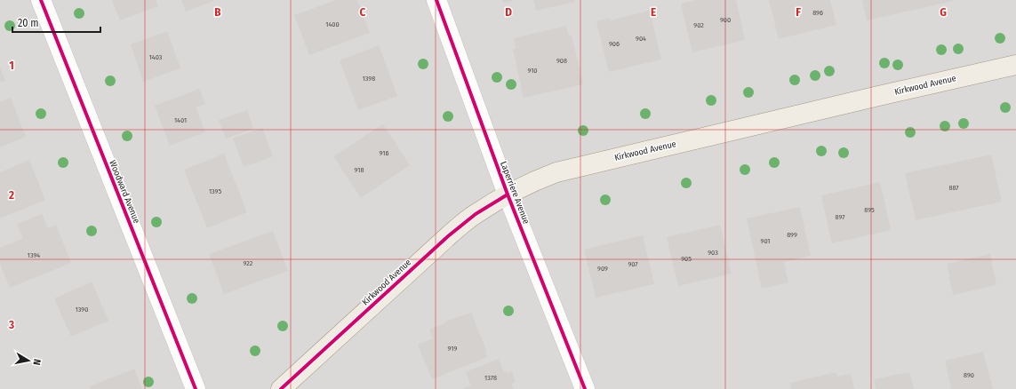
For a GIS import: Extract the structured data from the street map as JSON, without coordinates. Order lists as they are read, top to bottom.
{
  "streets": {
    "main road": ["Kirkwood Avenue"],
    "street": ["Woodward Avenue", "Laperriere Avenue"]
  },
  "crossings": [
    ["Kirkwood Avenue", "Laperriere Avenue"]
  ],
  "house_numbers": [
    "896",
    "900",
    "1400",
    "902",
    "904",
    "906",
    "1403",
    "908",
    "910",
    "1398",
    "1401",
    "916",
    "918",
    "887",
    "1395",
    "895",
    "897",
    "899",
    "901",
    "903",
    "1394",
    "905",
    "922",
    "907",
    "909",
    "1390",
    "919",
    "890",
    "1378"
  ],
  "scale_bar": "20 m",
  "north": "right",
  "grid": {
    "columns": [
      "B",
      "C",
      "D",
      "E",
      "F",
      "G"
    ],
    "rows": ["1", "2", "3"]
  }
}
